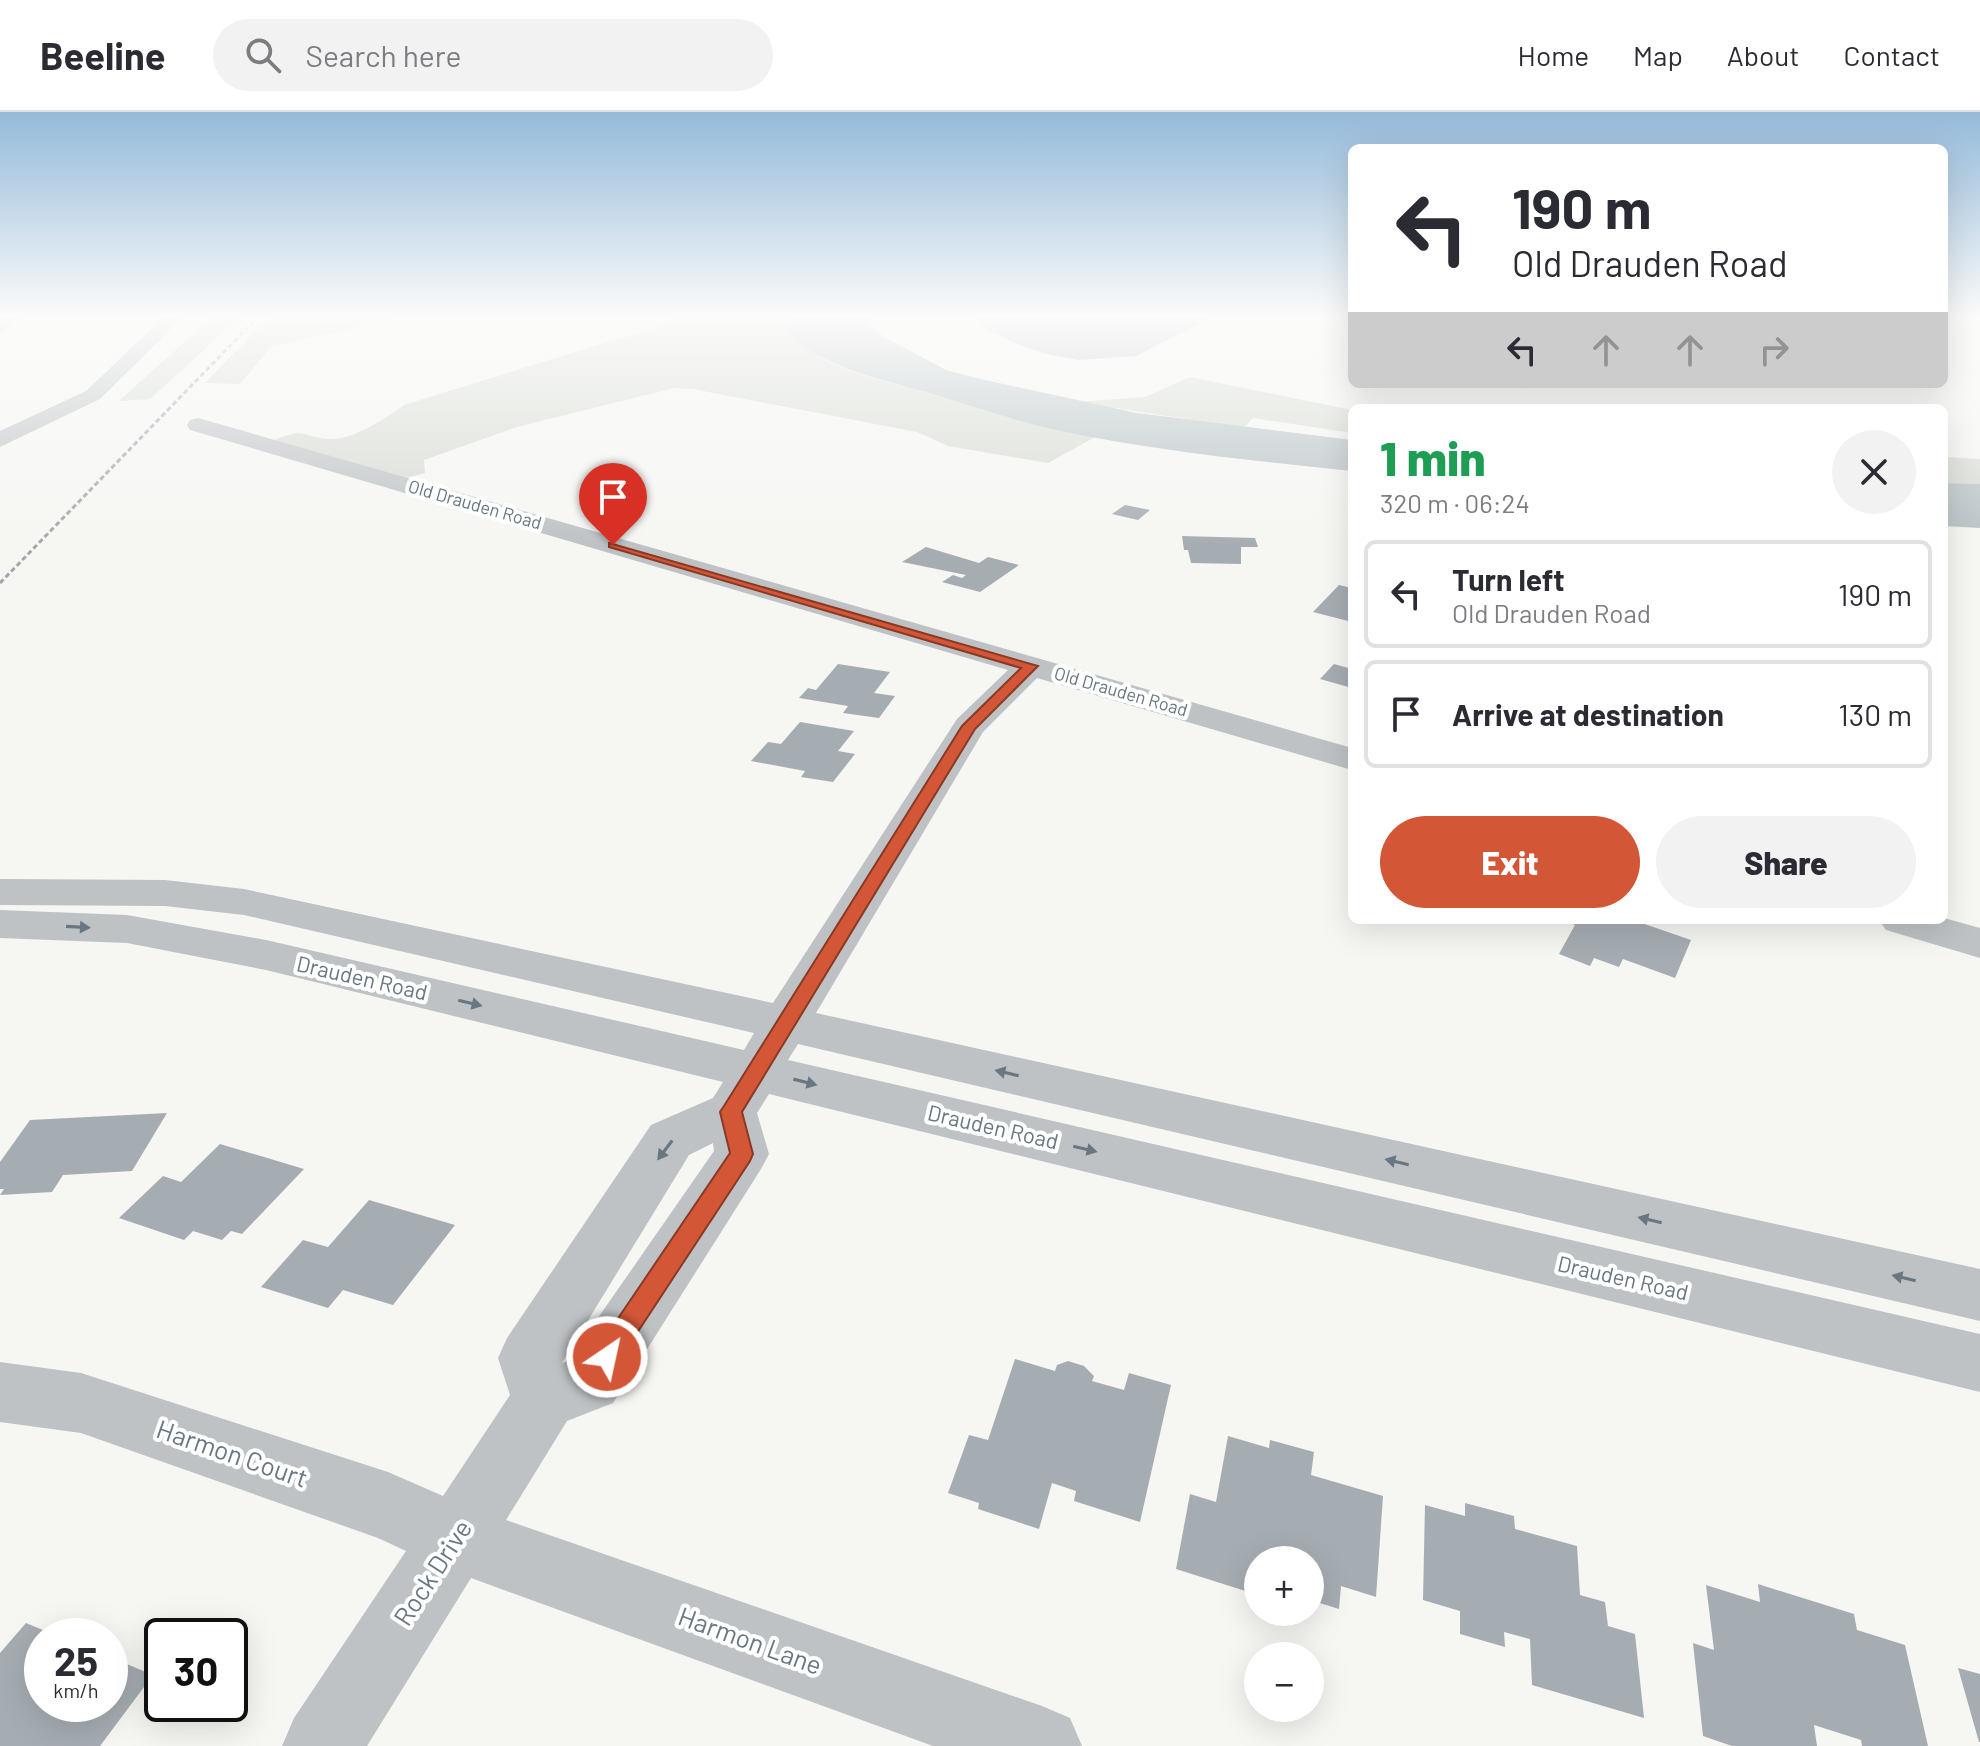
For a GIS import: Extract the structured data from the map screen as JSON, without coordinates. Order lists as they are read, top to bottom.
{
  "streets": {
    "street": [
      "Old Drauden Road",
      "Drauden Road",
      "Harmon Court",
      "Rock Drive",
      "Harmon Lane"
    ]
  },
  "crossings": [
    ["Drauden Road", "Rock Drive"],
    ["Harmon Court", "Rock Drive"],
    ["Harmon Court", "Harmon Lane"],
    ["Rock Drive", "Harmon Lane"]
  ],
  "page": {
    "header": "Beeline",
    "search": "Search here",
    "nav": [
      "Home",
      "Map",
      "About",
      "Contact"
    ],
    "turn": ["190 m", "Old Drauden Road"],
    "heading": ["1 min", "320 m · 06:24"],
    "list": [
      {
        "name": "Turn left",
        "note": "Old Drauden Road",
        "value": "190 m"
      },
      {
        "name": "Arrive at destination",
        "value": "130 m"
      }
    ],
    "buttons": ["Exit", "Share"],
    "map_buttons": ["+", "−"],
    "speed": "25 km/h",
    "limit": "30"
  }
}
